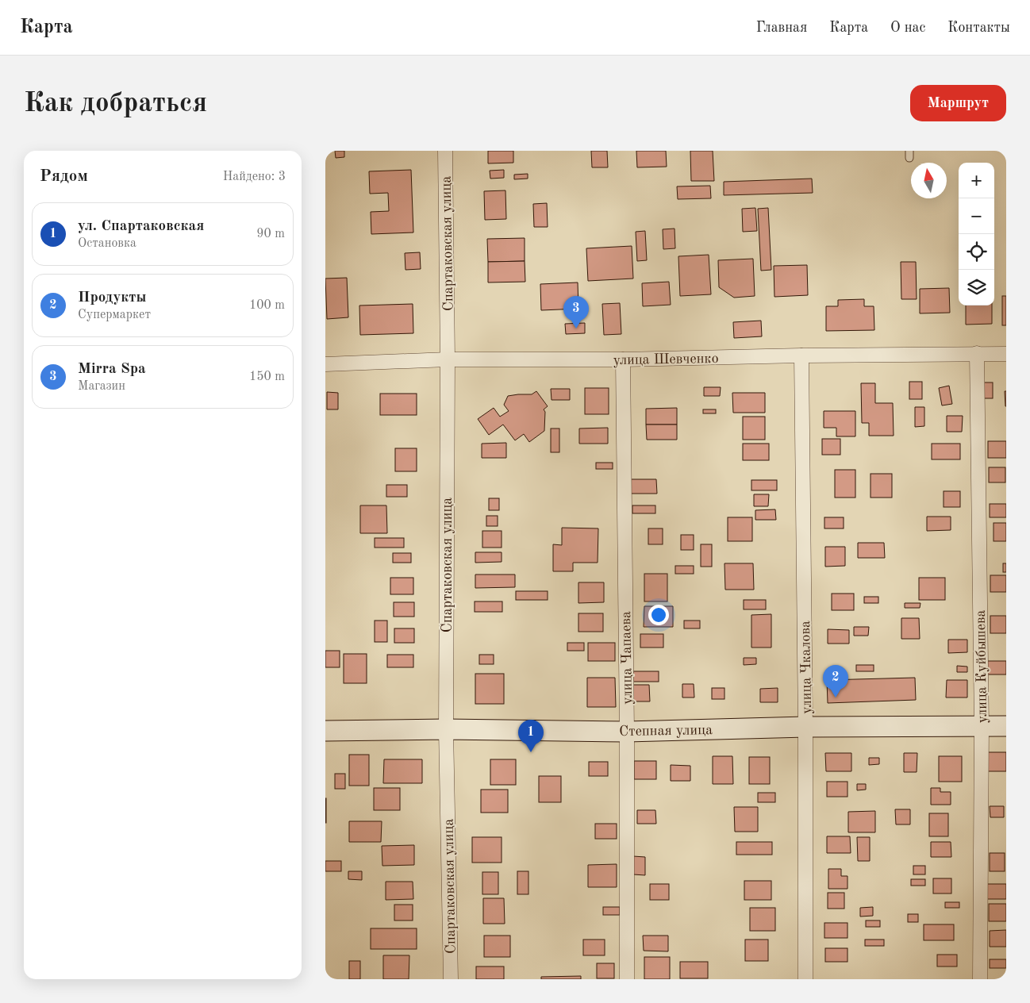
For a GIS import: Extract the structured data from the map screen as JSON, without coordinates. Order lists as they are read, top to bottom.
{
  "streets": {
    "main road": ["Степная улица"],
    "street": [
      "Спартаковская улица",
      "улица Шевченко",
      "улица Чапаева",
      "улица Куйбышева",
      "улица Чкалова"
    ]
  },
  "crossings": [
    ["Спартаковская улица", "улица Шевченко"],
    ["Спартаковская улица", "Степная улица"],
    ["улица Шевченко", "улица Чапаева"],
    ["улица Шевченко", "улица Куйбышева"],
    ["улица Шевченко", "улица Чкалова"],
    ["улица Чапаева", "Степная улица"],
    ["улица Куйбышева", "Степная улица"],
    ["улица Чкалова", "Степная улица"]
  ],
  "north": "top",
  "page": {
    "header": "Карта",
    "nav": [
      "Главная",
      "Карта",
      "О нас",
      "Контакты"
    ],
    "buttons": "Маршрут",
    "title": "Как добраться",
    "heading": ["Рядом", "Найдено: 3"],
    "map_buttons": ["+", "−"],
    "list": [
      {
        "mark": "1",
        "name": "ул. Спартаковская",
        "note": "Остановка",
        "value": "90 m"
      },
      {
        "mark": "2",
        "name": "Продукты",
        "note": "Супермаркет",
        "value": "100 m"
      },
      {
        "mark": "3",
        "name": "Mirra Spa",
        "note": "Магазин",
        "value": "150 m"
      }
    ],
    "pins": ["3", "2", "1"]
  }
}
